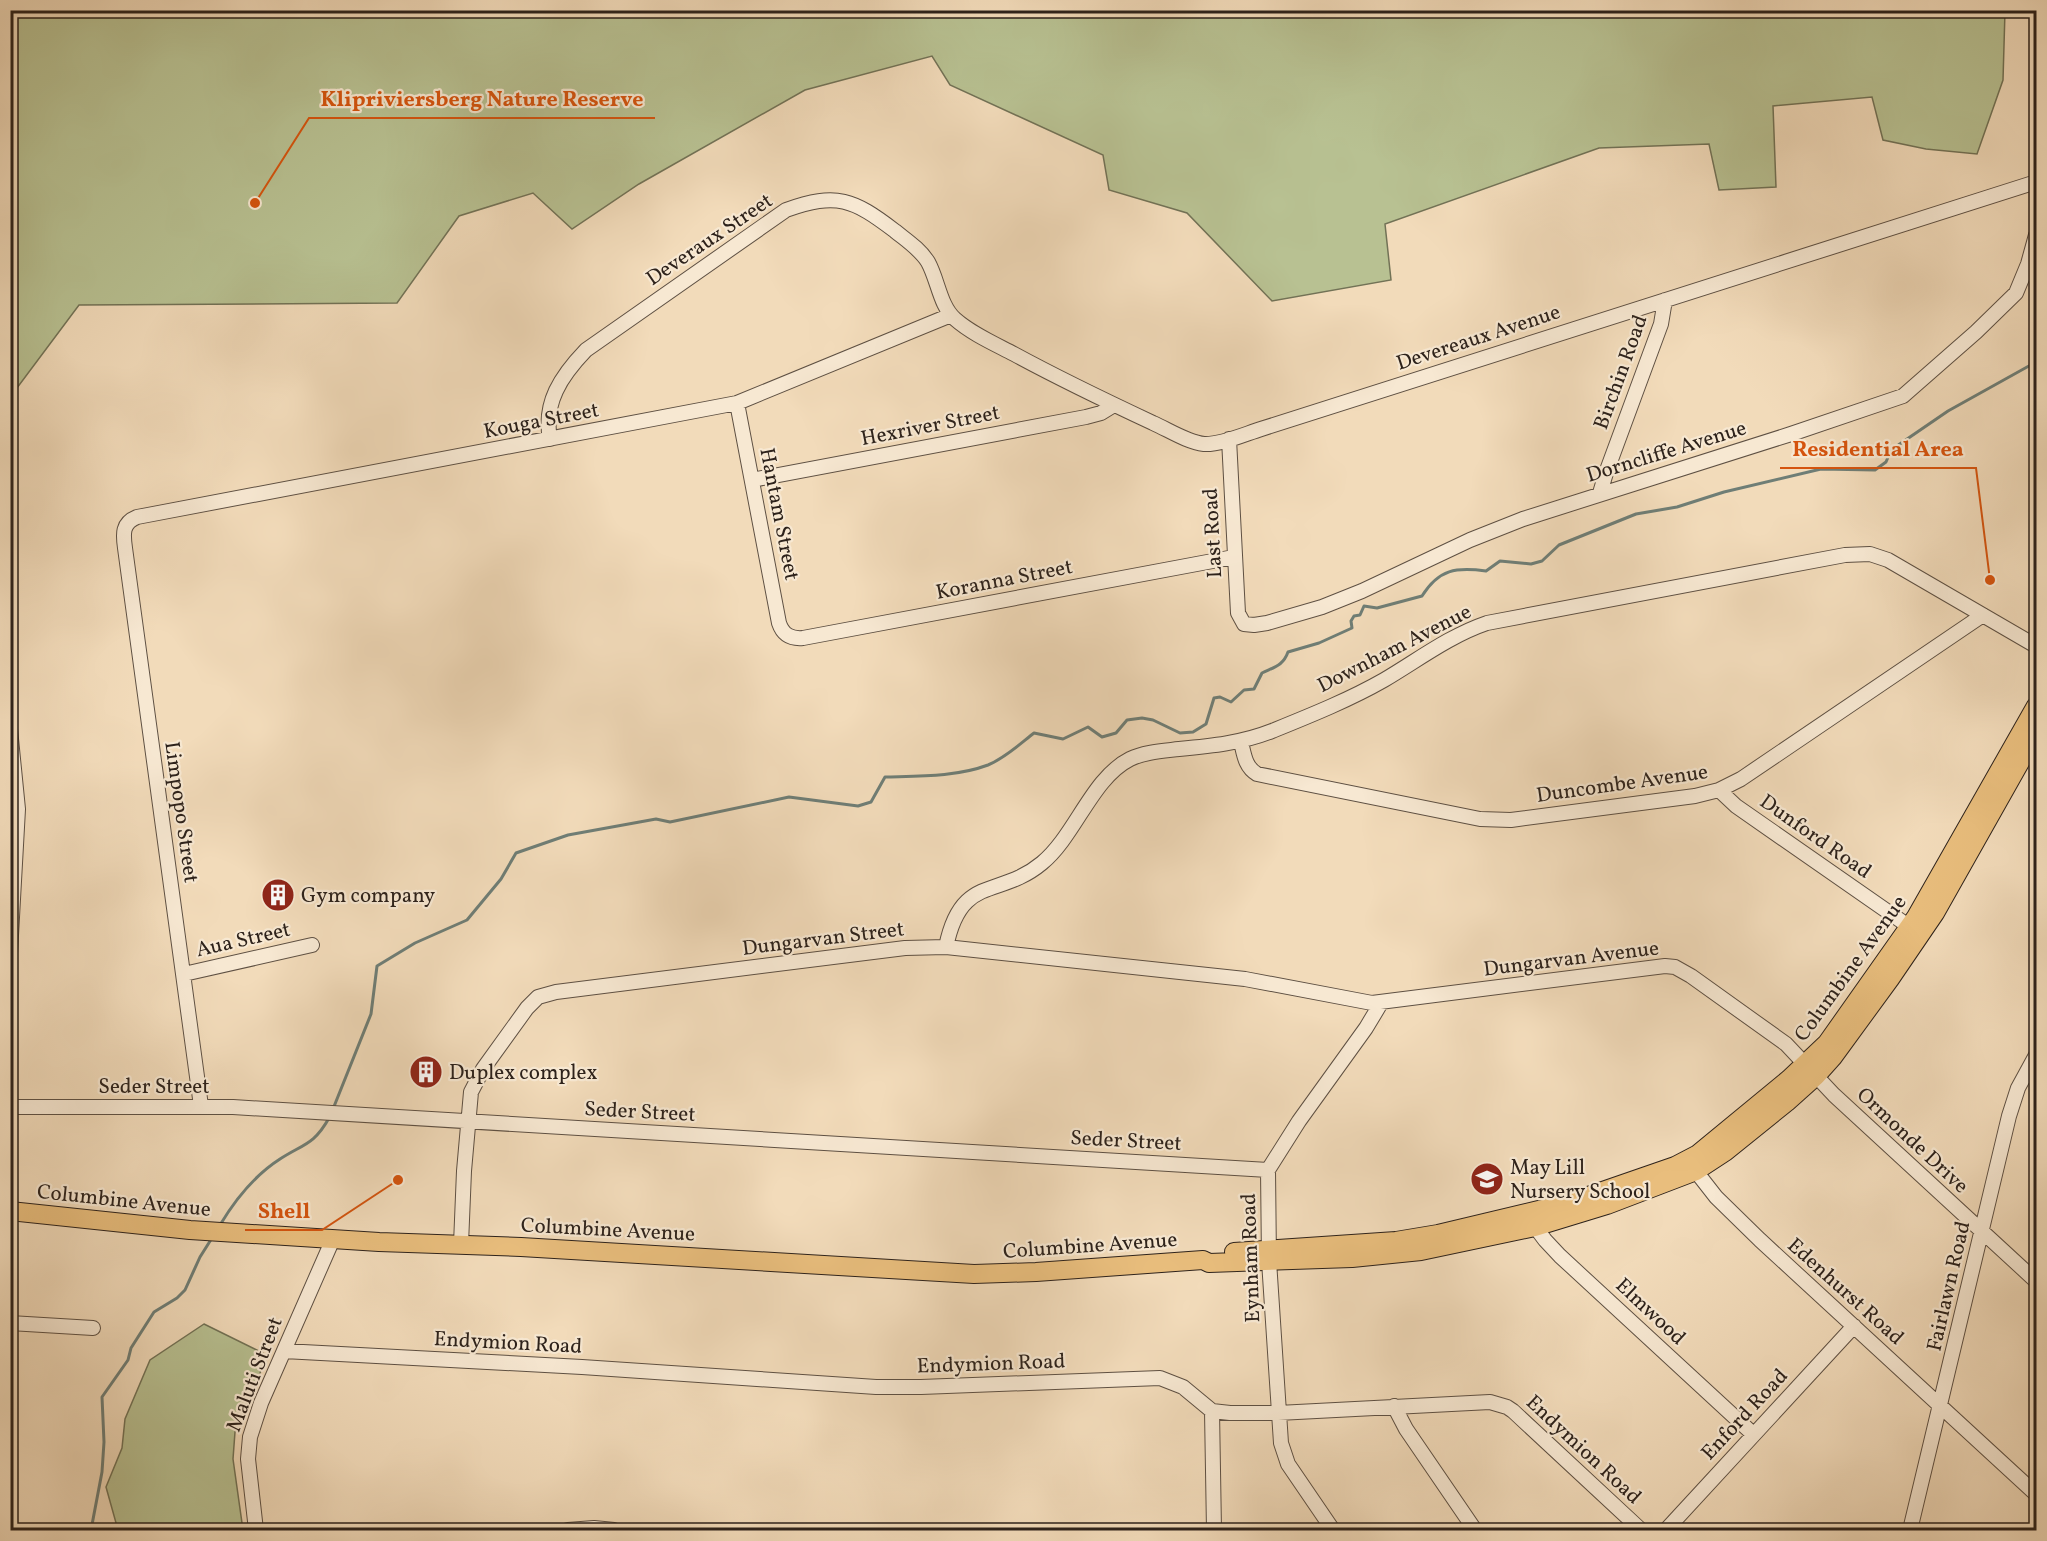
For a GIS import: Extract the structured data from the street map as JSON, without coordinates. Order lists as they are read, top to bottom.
{
  "streets": {
    "main road": ["Columbine Avenue"],
    "street": [
      "Deveraux Street",
      "Devereaux Avenue",
      "Birchin Road",
      "Kouga Street",
      "Hexriver Street",
      "Dorncliffe Avenue",
      "Hantam Street",
      "Last Road",
      "Koranna Street",
      "Downham Avenue",
      "Duncombe Avenue",
      "Limpopo Street",
      "Dunford Road",
      "Dungarvan Street",
      "Aua Street",
      "Dungarvan Avenue",
      "Seder Street",
      "Ormonde Drive",
      "Eynham Road",
      "Fairlawn Road",
      "Edenhurst Road",
      "Elmwood",
      "Endymion Road",
      "Maluti Street",
      "Enford Road"
    ]
  },
  "crossings": [
    ["Deveraux Street", "Devereaux Avenue"],
    ["Deveraux Street", "Kouga Street"],
    ["Devereaux Avenue", "Birchin Road"],
    ["Devereaux Avenue", "Kouga Street"],
    ["Devereaux Avenue", "Hexriver Street"],
    ["Devereaux Avenue", "Last Road"],
    ["Birchin Road", "Dorncliffe Avenue"],
    ["Kouga Street", "Hantam Street"],
    ["Kouga Street", "Limpopo Street"],
    ["Hexriver Street", "Hantam Street"],
    ["Dorncliffe Avenue", "Last Road"],
    ["Hantam Street", "Koranna Street"],
    ["Last Road", "Koranna Street"],
    ["Downham Avenue", "Duncombe Avenue"],
    ["Downham Avenue", "Dungarvan Street"],
    ["Duncombe Avenue", "Dunford Road"],
    ["Limpopo Street", "Aua Street"],
    ["Limpopo Street", "Seder Street"],
    ["Dunford Road", "Columbine Avenue"],
    ["Dungarvan Street", "Dungarvan Avenue"],
    ["Dungarvan Street", "Columbine Avenue"],
    ["Dungarvan Street", "Seder Street"],
    ["Dungarvan Street", "Eynham Road"],
    ["Dungarvan Avenue", "Columbine Avenue"],
    ["Dungarvan Avenue", "Ormonde Drive"],
    ["Dungarvan Avenue", "Eynham Road"],
    ["Columbine Avenue", "Ormonde Drive"],
    ["Columbine Avenue", "Eynham Road"],
    ["Columbine Avenue", "Edenhurst Road"],
    ["Columbine Avenue", "Elmwood"],
    ["Columbine Avenue", "Maluti Street"],
    ["Seder Street", "Eynham Road"],
    ["Ormonde Drive", "Fairlawn Road"],
    ["Eynham Road", "Endymion Road"],
    ["Fairlawn Road", "Edenhurst Road"],
    ["Edenhurst Road", "Enford Road"],
    ["Elmwood", "Enford Road"],
    ["Endymion Road", "Maluti Street"]
  ],
  "places": {
    "other": ["Klipriviersberg Nature Reserve", "Residential Area", "Shell"],
    "building": ["Gym company", "Duplex complex"],
    "school or university": ["May Lill Nursery School"]
  }
}
